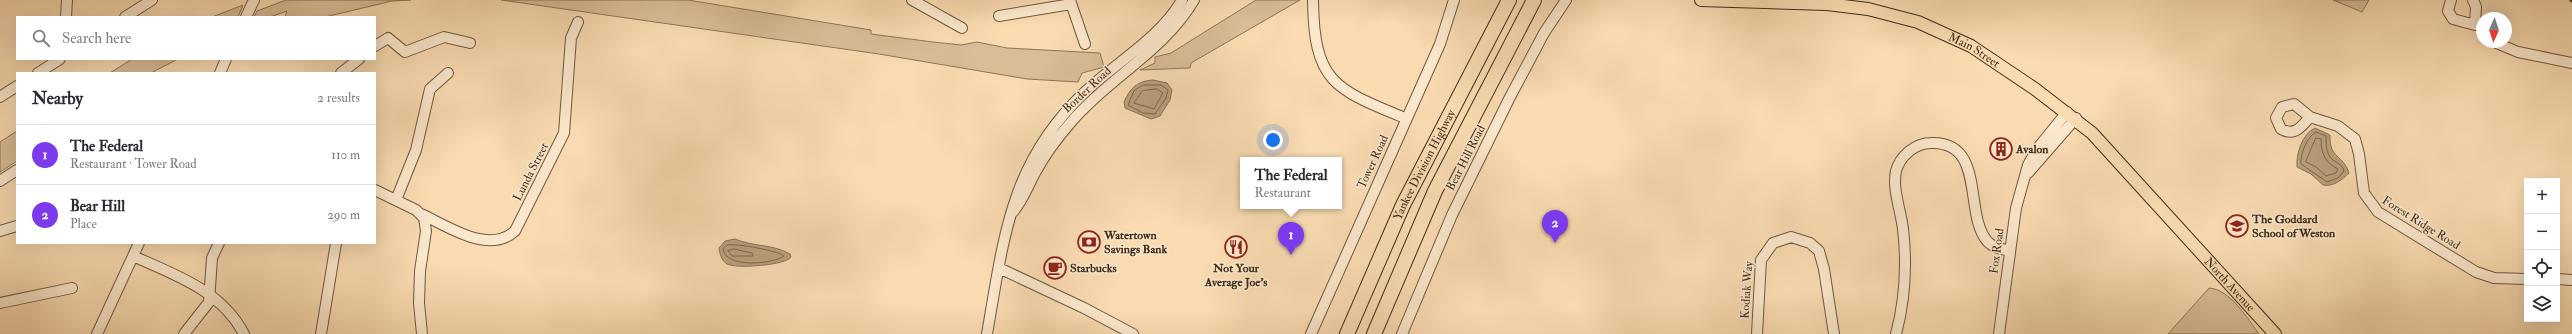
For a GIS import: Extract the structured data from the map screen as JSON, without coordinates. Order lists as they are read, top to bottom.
{
  "streets": {
    "highway": ["Yankee Division Highway"],
    "main road": ["Main Street", "North Avenue"],
    "street": [
      "Border Road",
      "Bear Hill Road",
      "Tower Road",
      "Lunda Street",
      "Forest Ridge Road",
      "Fox Road",
      "Kodiak Way"
    ]
  },
  "crossings": [
    ["Main Street", "Fox Road"],
    ["Main Street", "North Avenue"]
  ],
  "places": {
    "building": ["Avalon"],
    "school or university": ["The Goddard School of Weston"],
    "bank": ["Watertown Savings Bank"],
    "restaurant": ["Not Your Average Joe's"],
    "cafe": ["Starbucks"]
  },
  "north": "bottom",
  "page": {
    "search": "Search here",
    "heading": ["Nearby", "2 results"],
    "list": [
      {
        "mark": "1",
        "name": "The Federal",
        "note": "Restaurant · Tower Road",
        "value": "110 m"
      },
      {
        "mark": "2",
        "name": "Bear Hill",
        "note": "Place",
        "value": "290 m"
      }
    ],
    "popup": ["The Federal", "Restaurant"],
    "map_buttons": ["+", "−"],
    "pins": ["2", "1"]
  }
}
